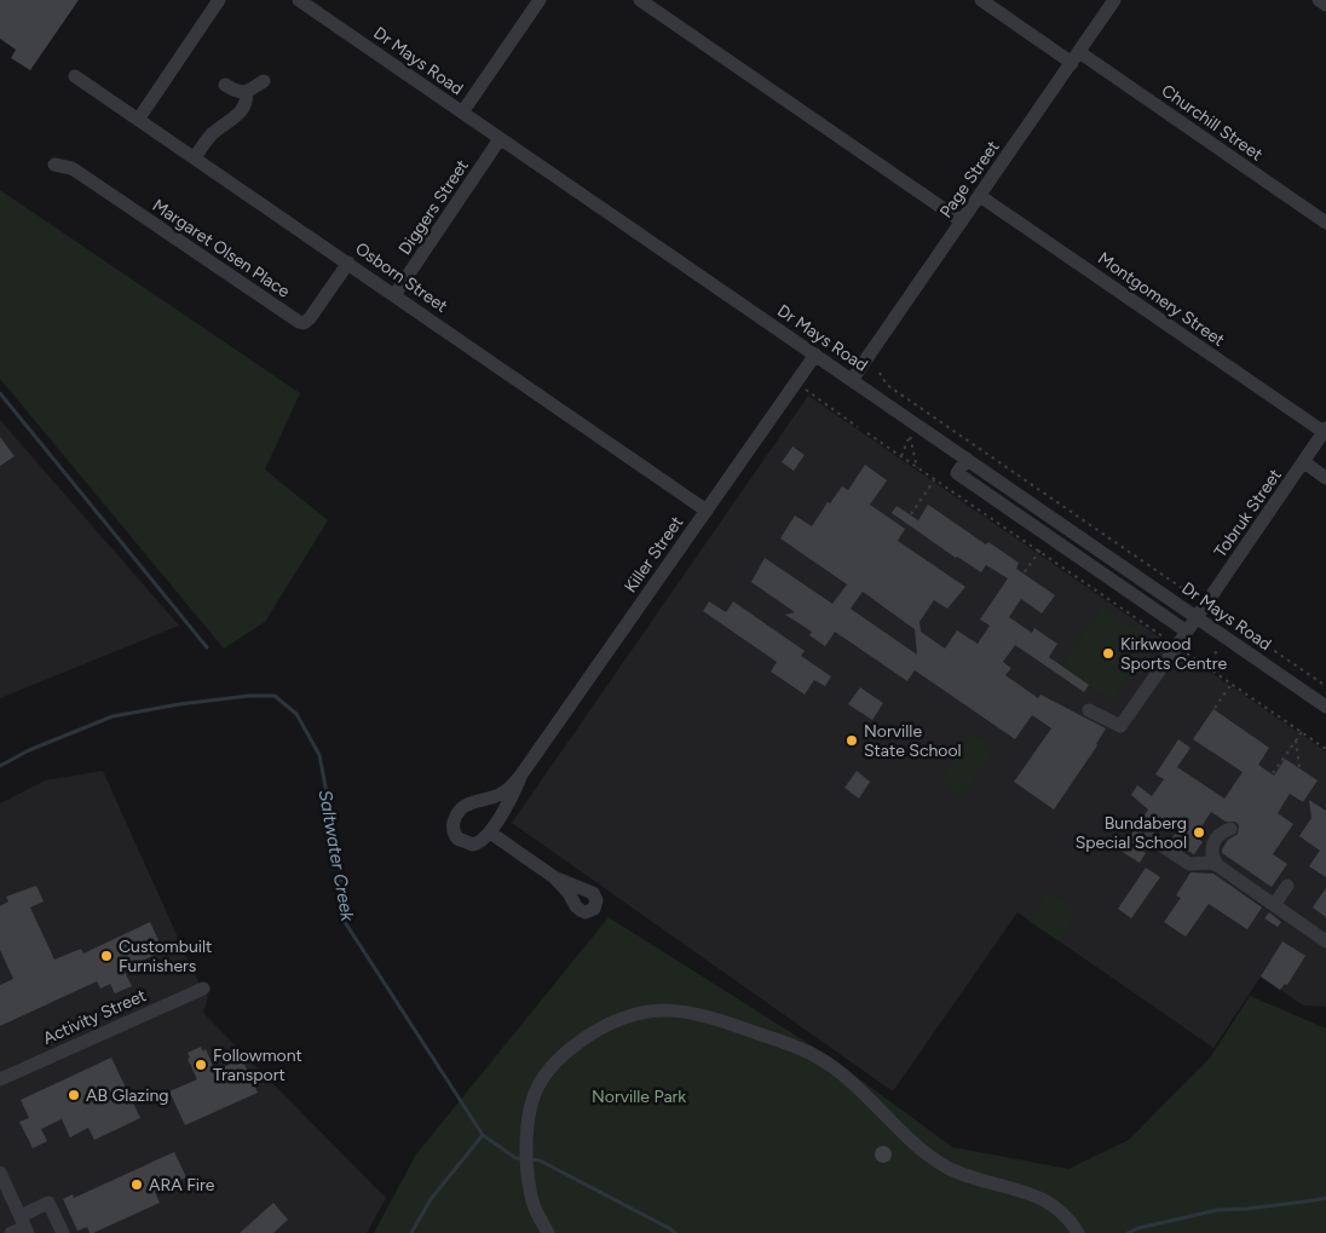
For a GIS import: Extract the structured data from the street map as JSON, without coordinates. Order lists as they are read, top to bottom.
{
  "streets": {
    "street": [
      "Dr Mays Road",
      "Churchill Street",
      "Page Street",
      "Diggers Street",
      "Margaret Olsen Place",
      "Osborn Street",
      "Montgomery Street",
      "Tobruk Street",
      "Killer Street",
      "Activity Street"
    ]
  },
  "crossings": [
    ["Dr Mays Road", "Page Street"],
    ["Dr Mays Road", "Diggers Street"],
    ["Dr Mays Road", "Tobruk Street"],
    ["Dr Mays Road", "Killer Street"],
    ["Churchill Street", "Page Street"],
    ["Page Street", "Montgomery Street"],
    ["Diggers Street", "Osborn Street"],
    ["Margaret Olsen Place", "Osborn Street"],
    ["Osborn Street", "Killer Street"],
    ["Montgomery Street", "Tobruk Street"]
  ],
  "water": ["Saltwater Creek"],
  "parks": ["Norville Park"],
  "places": [
    "Kirkwood Sports Centre",
    "Norville State School",
    "Bundaberg Special School",
    "Custombuilt Furnishers",
    "Followmont Transport",
    "AB Glazing",
    "ARA Fire"
  ]
}
